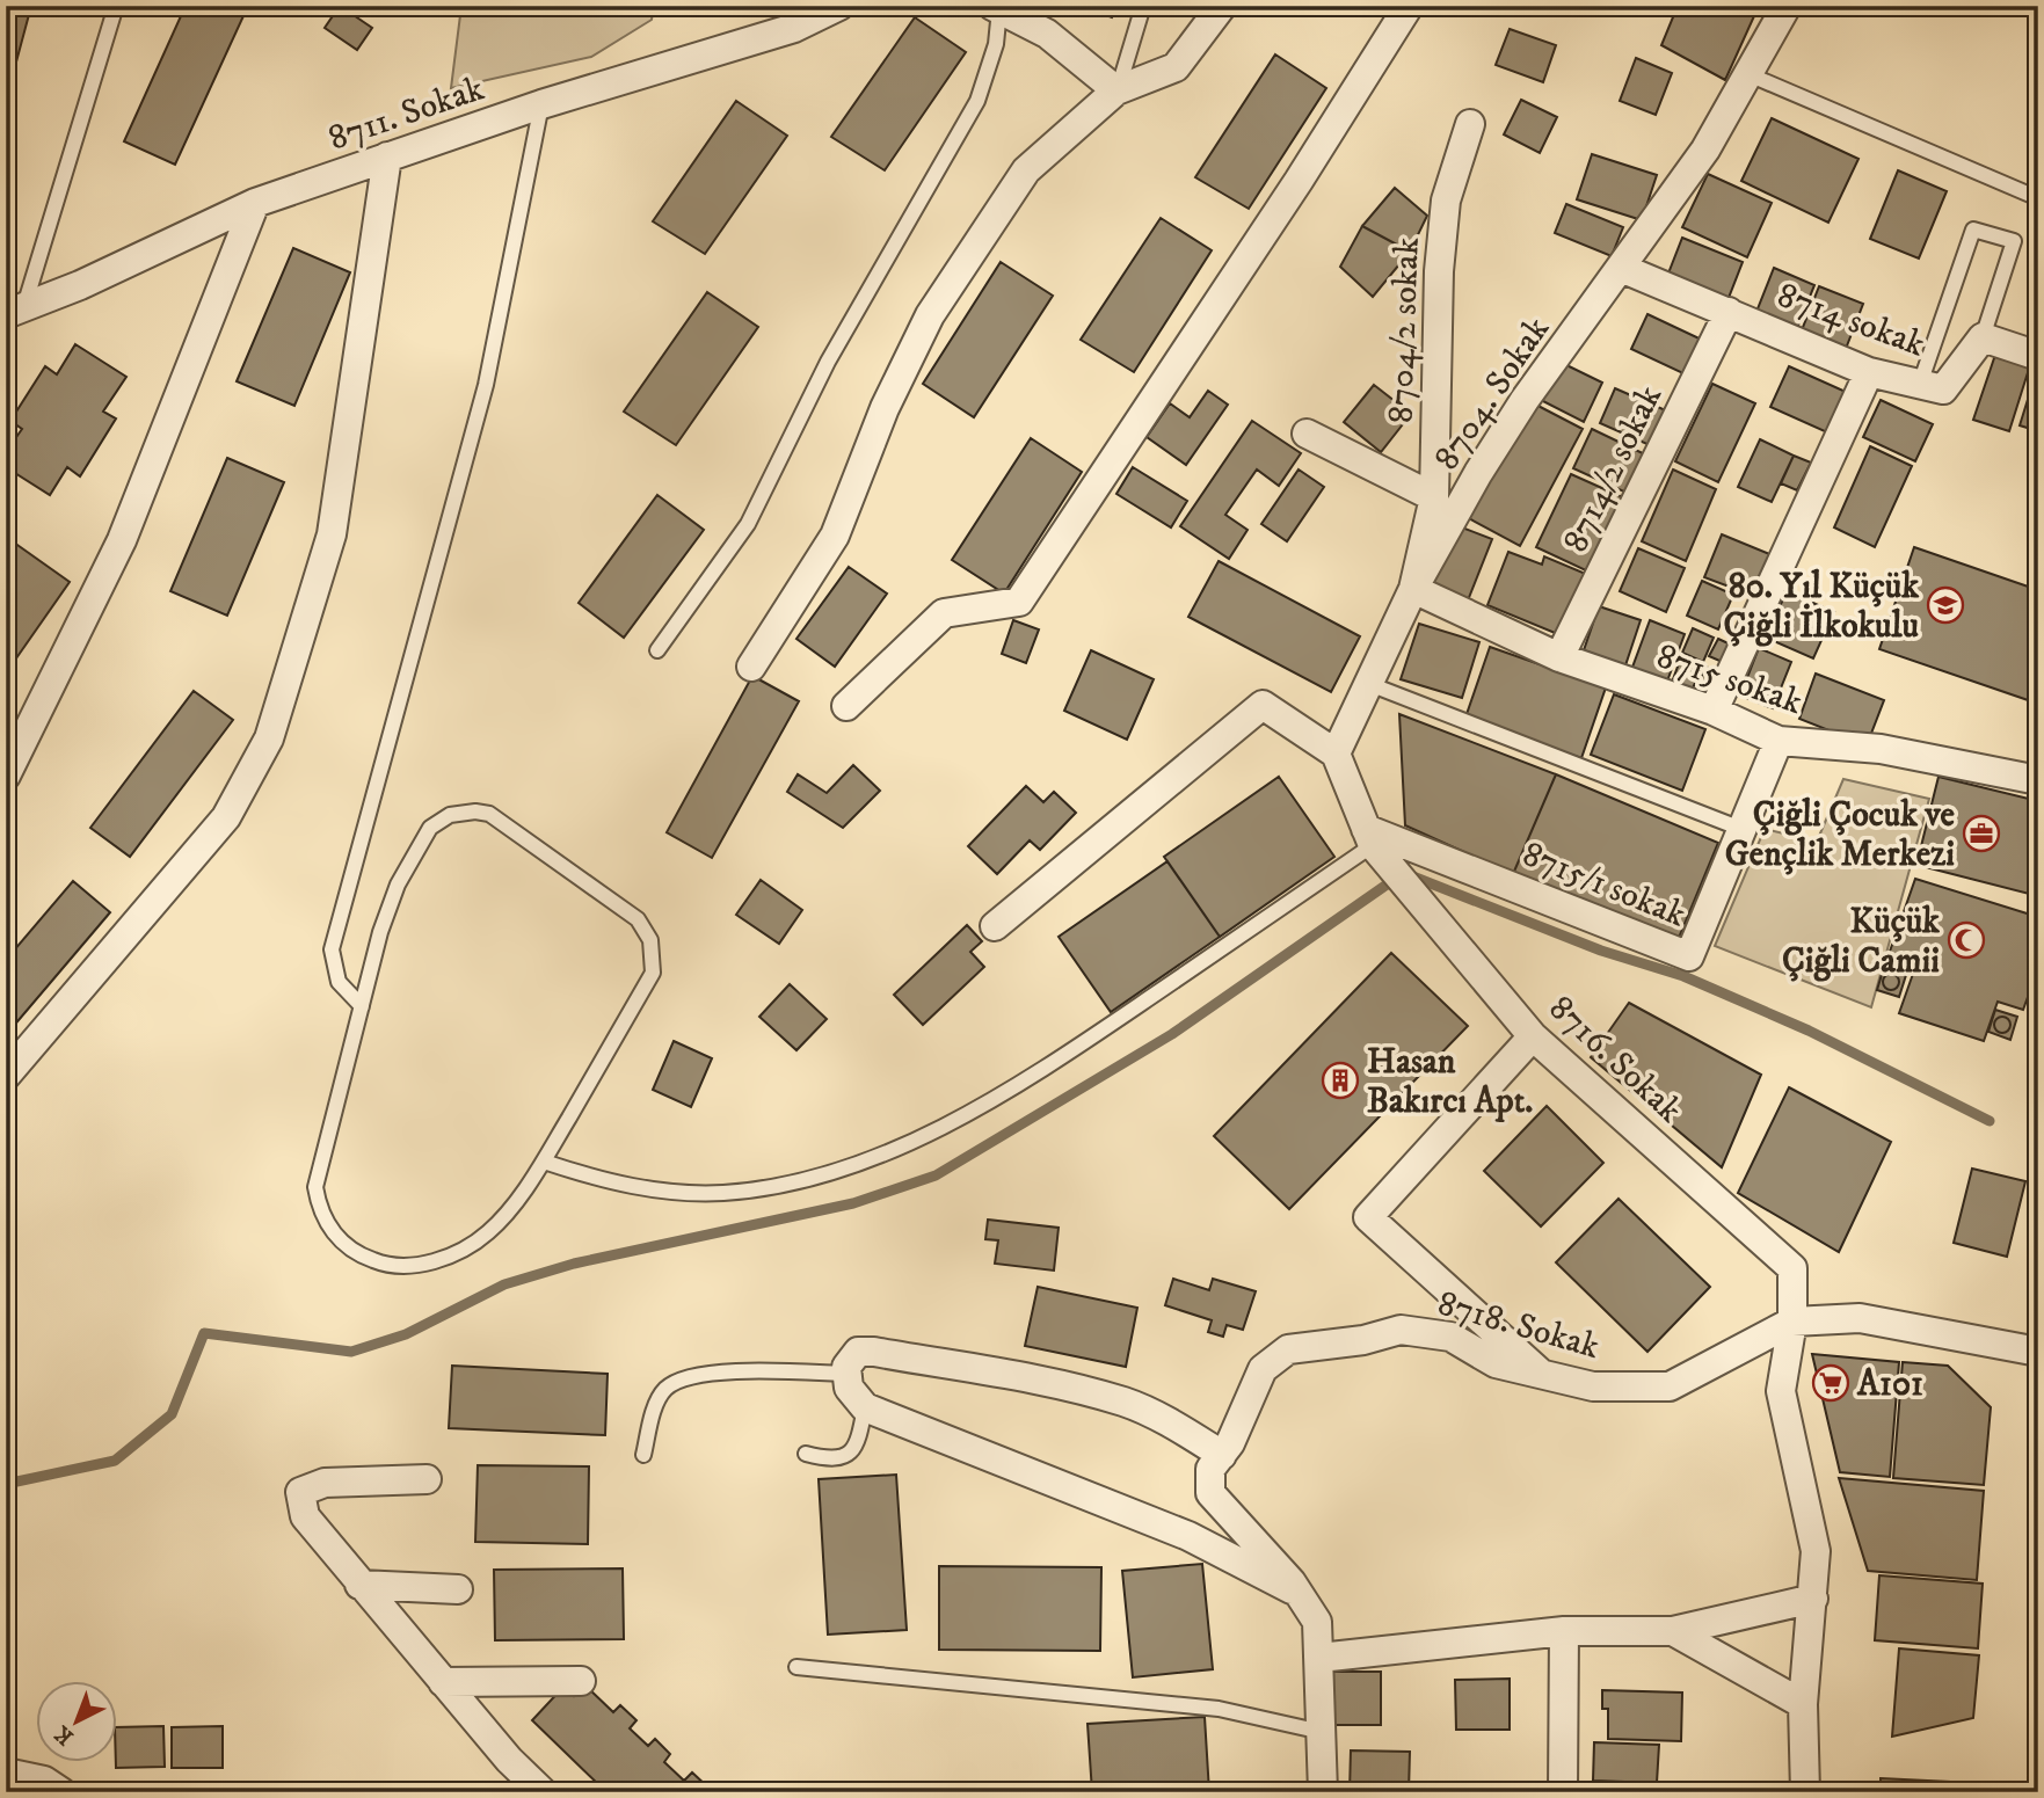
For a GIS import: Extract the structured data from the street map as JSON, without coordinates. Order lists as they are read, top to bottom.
{
  "streets": {
    "street": [
      "8711. Sokak",
      "8714 sokak",
      "8704/2 sokak",
      "8704. Sokak",
      "8714/2 sokak",
      "8715 sokak",
      "8715/1 sokak",
      "8716. Sokak",
      "8718. Sokak"
    ]
  },
  "crossings": [
    ["8714 sokak", "8704. Sokak"],
    ["8714 sokak", "8714/2 sokak"],
    ["8704/2 sokak", "8704. Sokak"],
    ["8704/2 sokak", "8715 sokak"],
    ["8704. Sokak", "8715 sokak"],
    ["8714/2 sokak", "8715 sokak"],
    ["8715 sokak", "8715/1 sokak"],
    ["8715/1 sokak", "8716. Sokak"],
    ["8716. Sokak", "8718. Sokak"]
  ],
  "places": {
    "school or university": ["80. Yıl Küçük Çiğli İlkokulu"],
    "office": ["Çiğli Çocuk ve Gençlik Merkezi"],
    "mosque": ["Küçük Çiğli Camii"],
    "building": ["Hasan Bakırcı Apt."],
    "supermarket": ["A101"]
  },
  "north": "bottom left"
}
